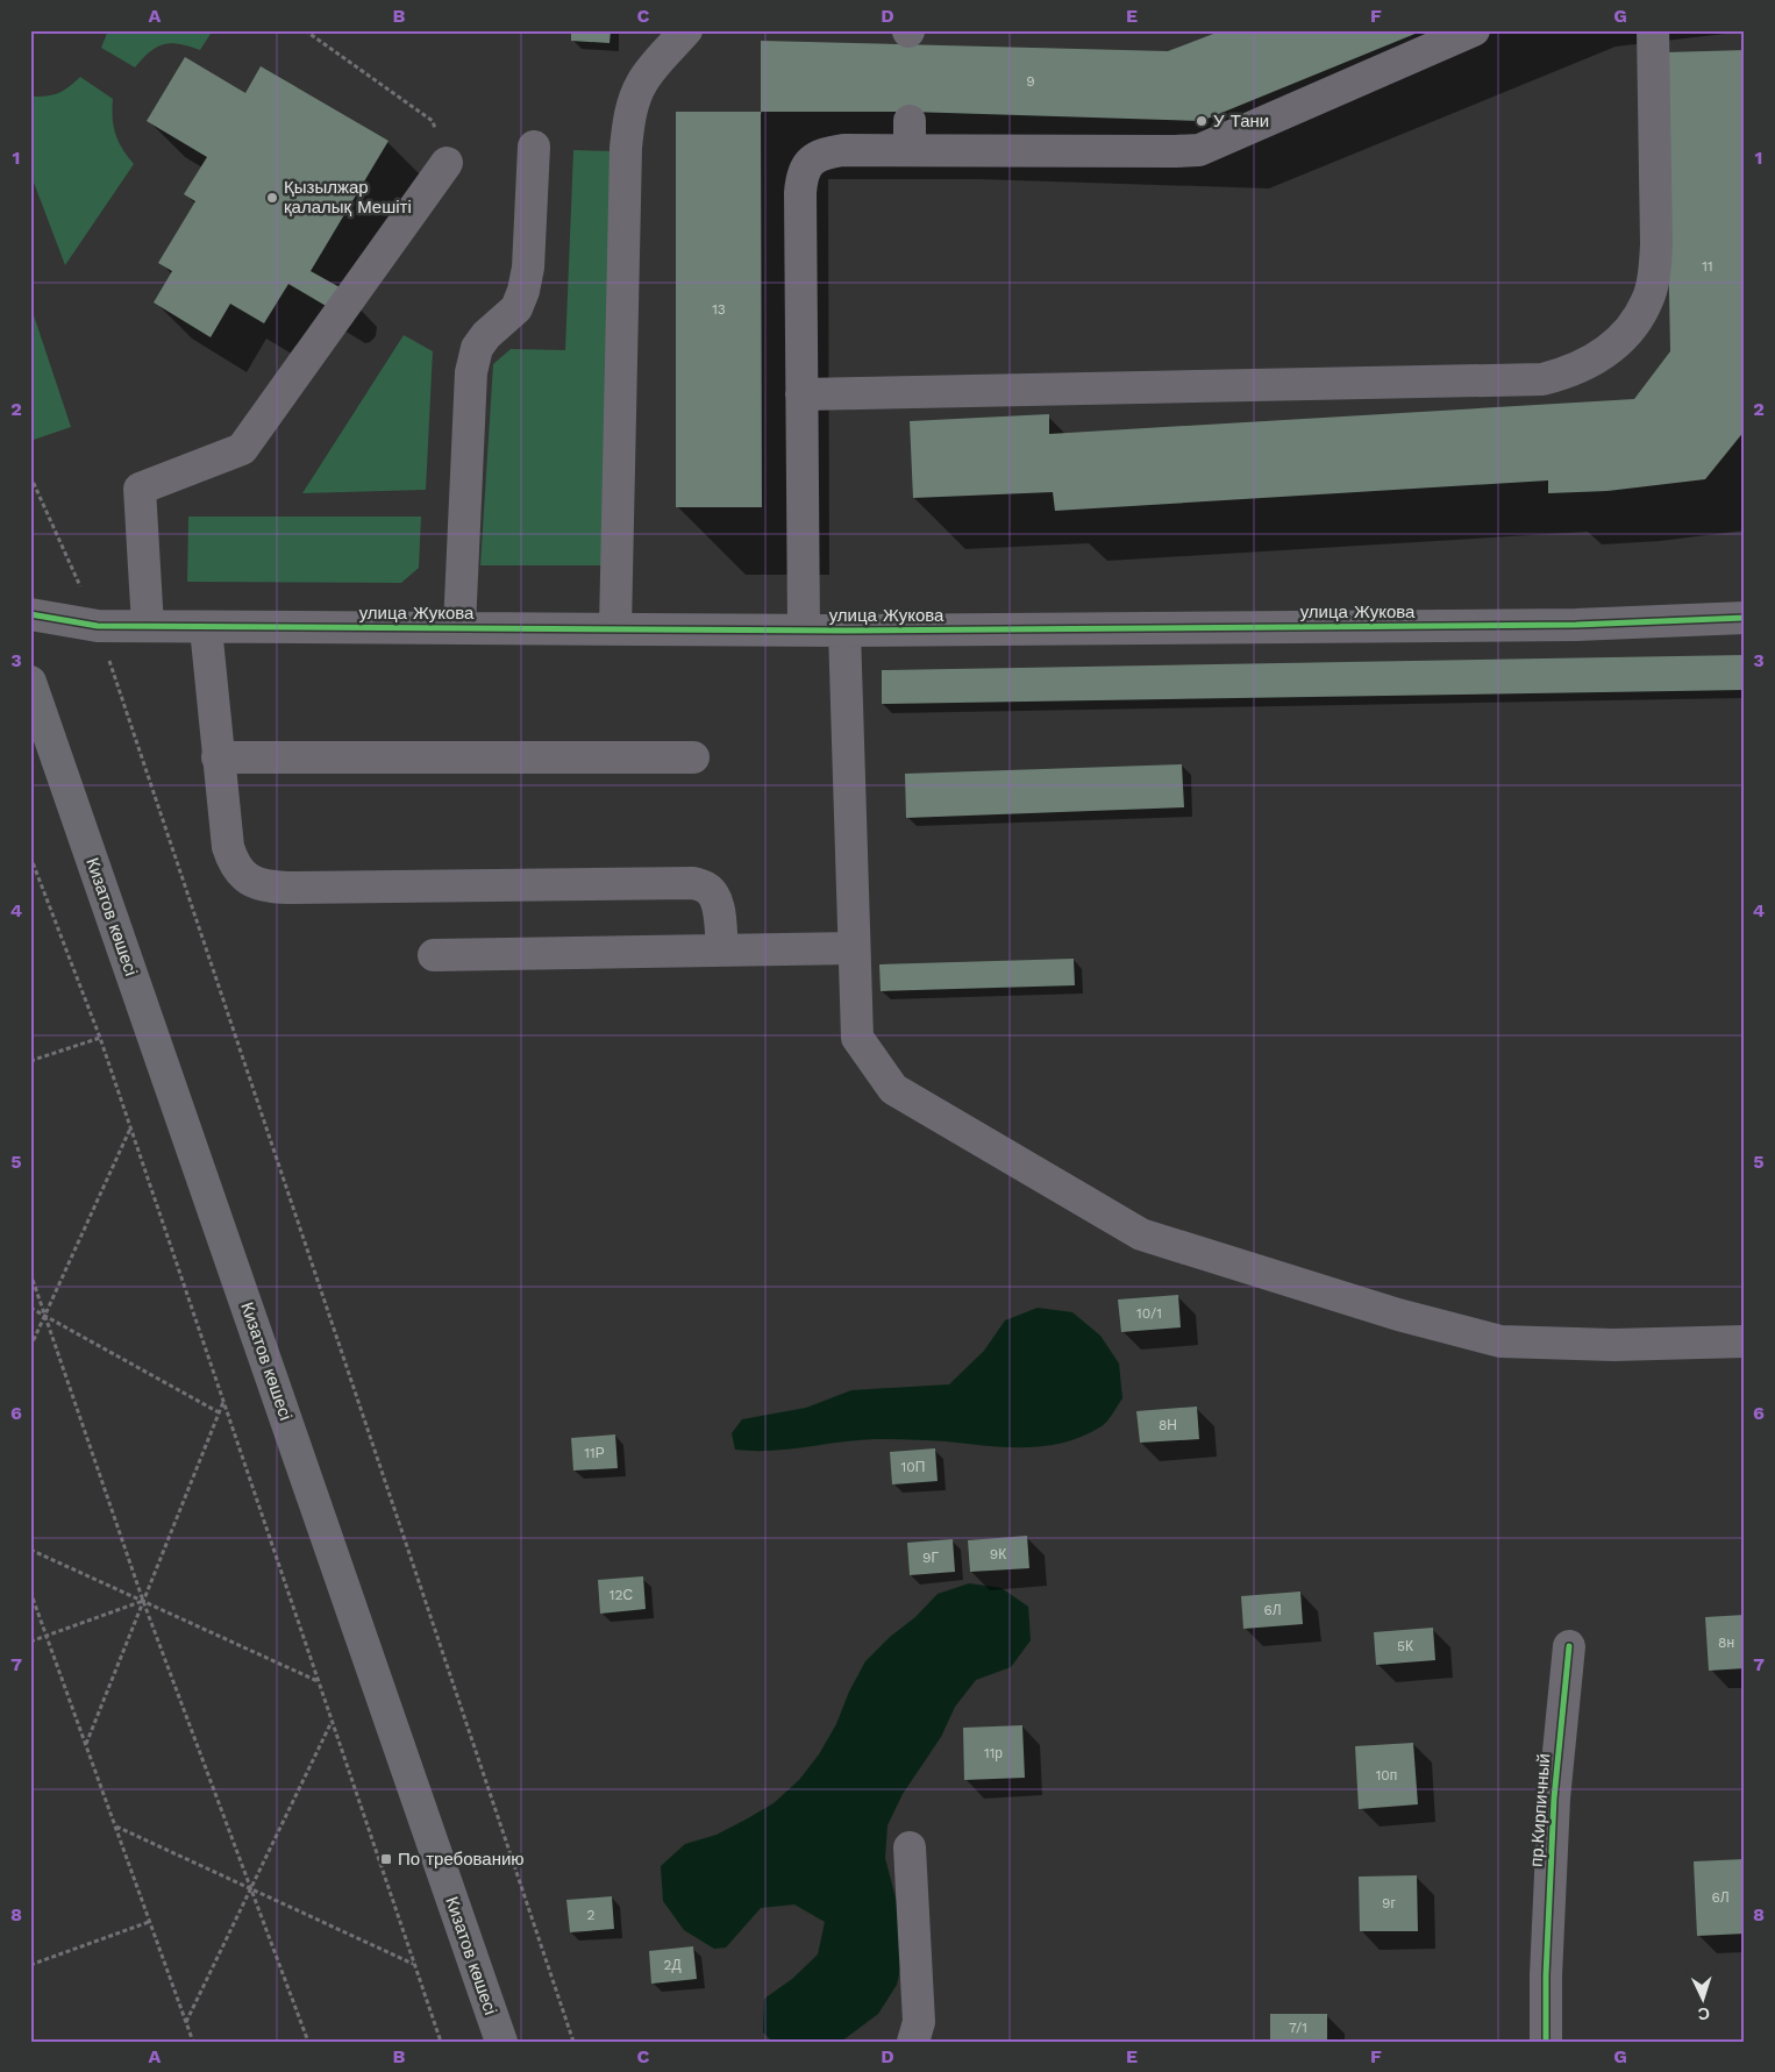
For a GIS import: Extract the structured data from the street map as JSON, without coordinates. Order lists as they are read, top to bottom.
{
  "streets": {
    "main road": ["Кизатов көшесі"],
    "street": ["улица Жукова", "пр.Кирпичный"]
  },
  "places": {
    "other": ["У Тани", "Қызылжар қалалық Мешіті"],
    "transit": ["По требованию"]
  },
  "house_numbers": [
    "9",
    "11",
    "13",
    "10/1",
    "8Н",
    "11Р",
    "10П",
    "9К",
    "9Г",
    "12С",
    "6Л",
    "8н",
    "5К",
    "11р",
    "10п",
    "6Л",
    "9г",
    "2",
    "2Д",
    "7/1"
  ],
  "north": "bottom",
  "grid": {
    "columns": [
      "A",
      "B",
      "C",
      "D",
      "E",
      "F",
      "G"
    ],
    "rows": [
      "1",
      "2",
      "3",
      "4",
      "5",
      "6",
      "7",
      "8"
    ]
  }
}
